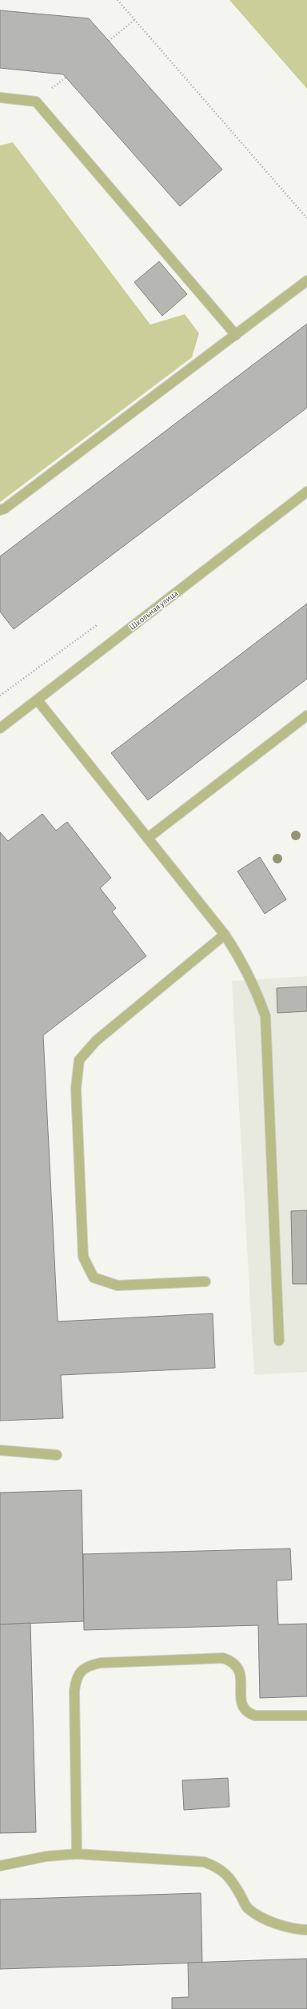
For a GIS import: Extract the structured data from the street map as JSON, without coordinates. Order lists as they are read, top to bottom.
{
  "streets": {
    "street": ["Школьная улица"]
  }
}
